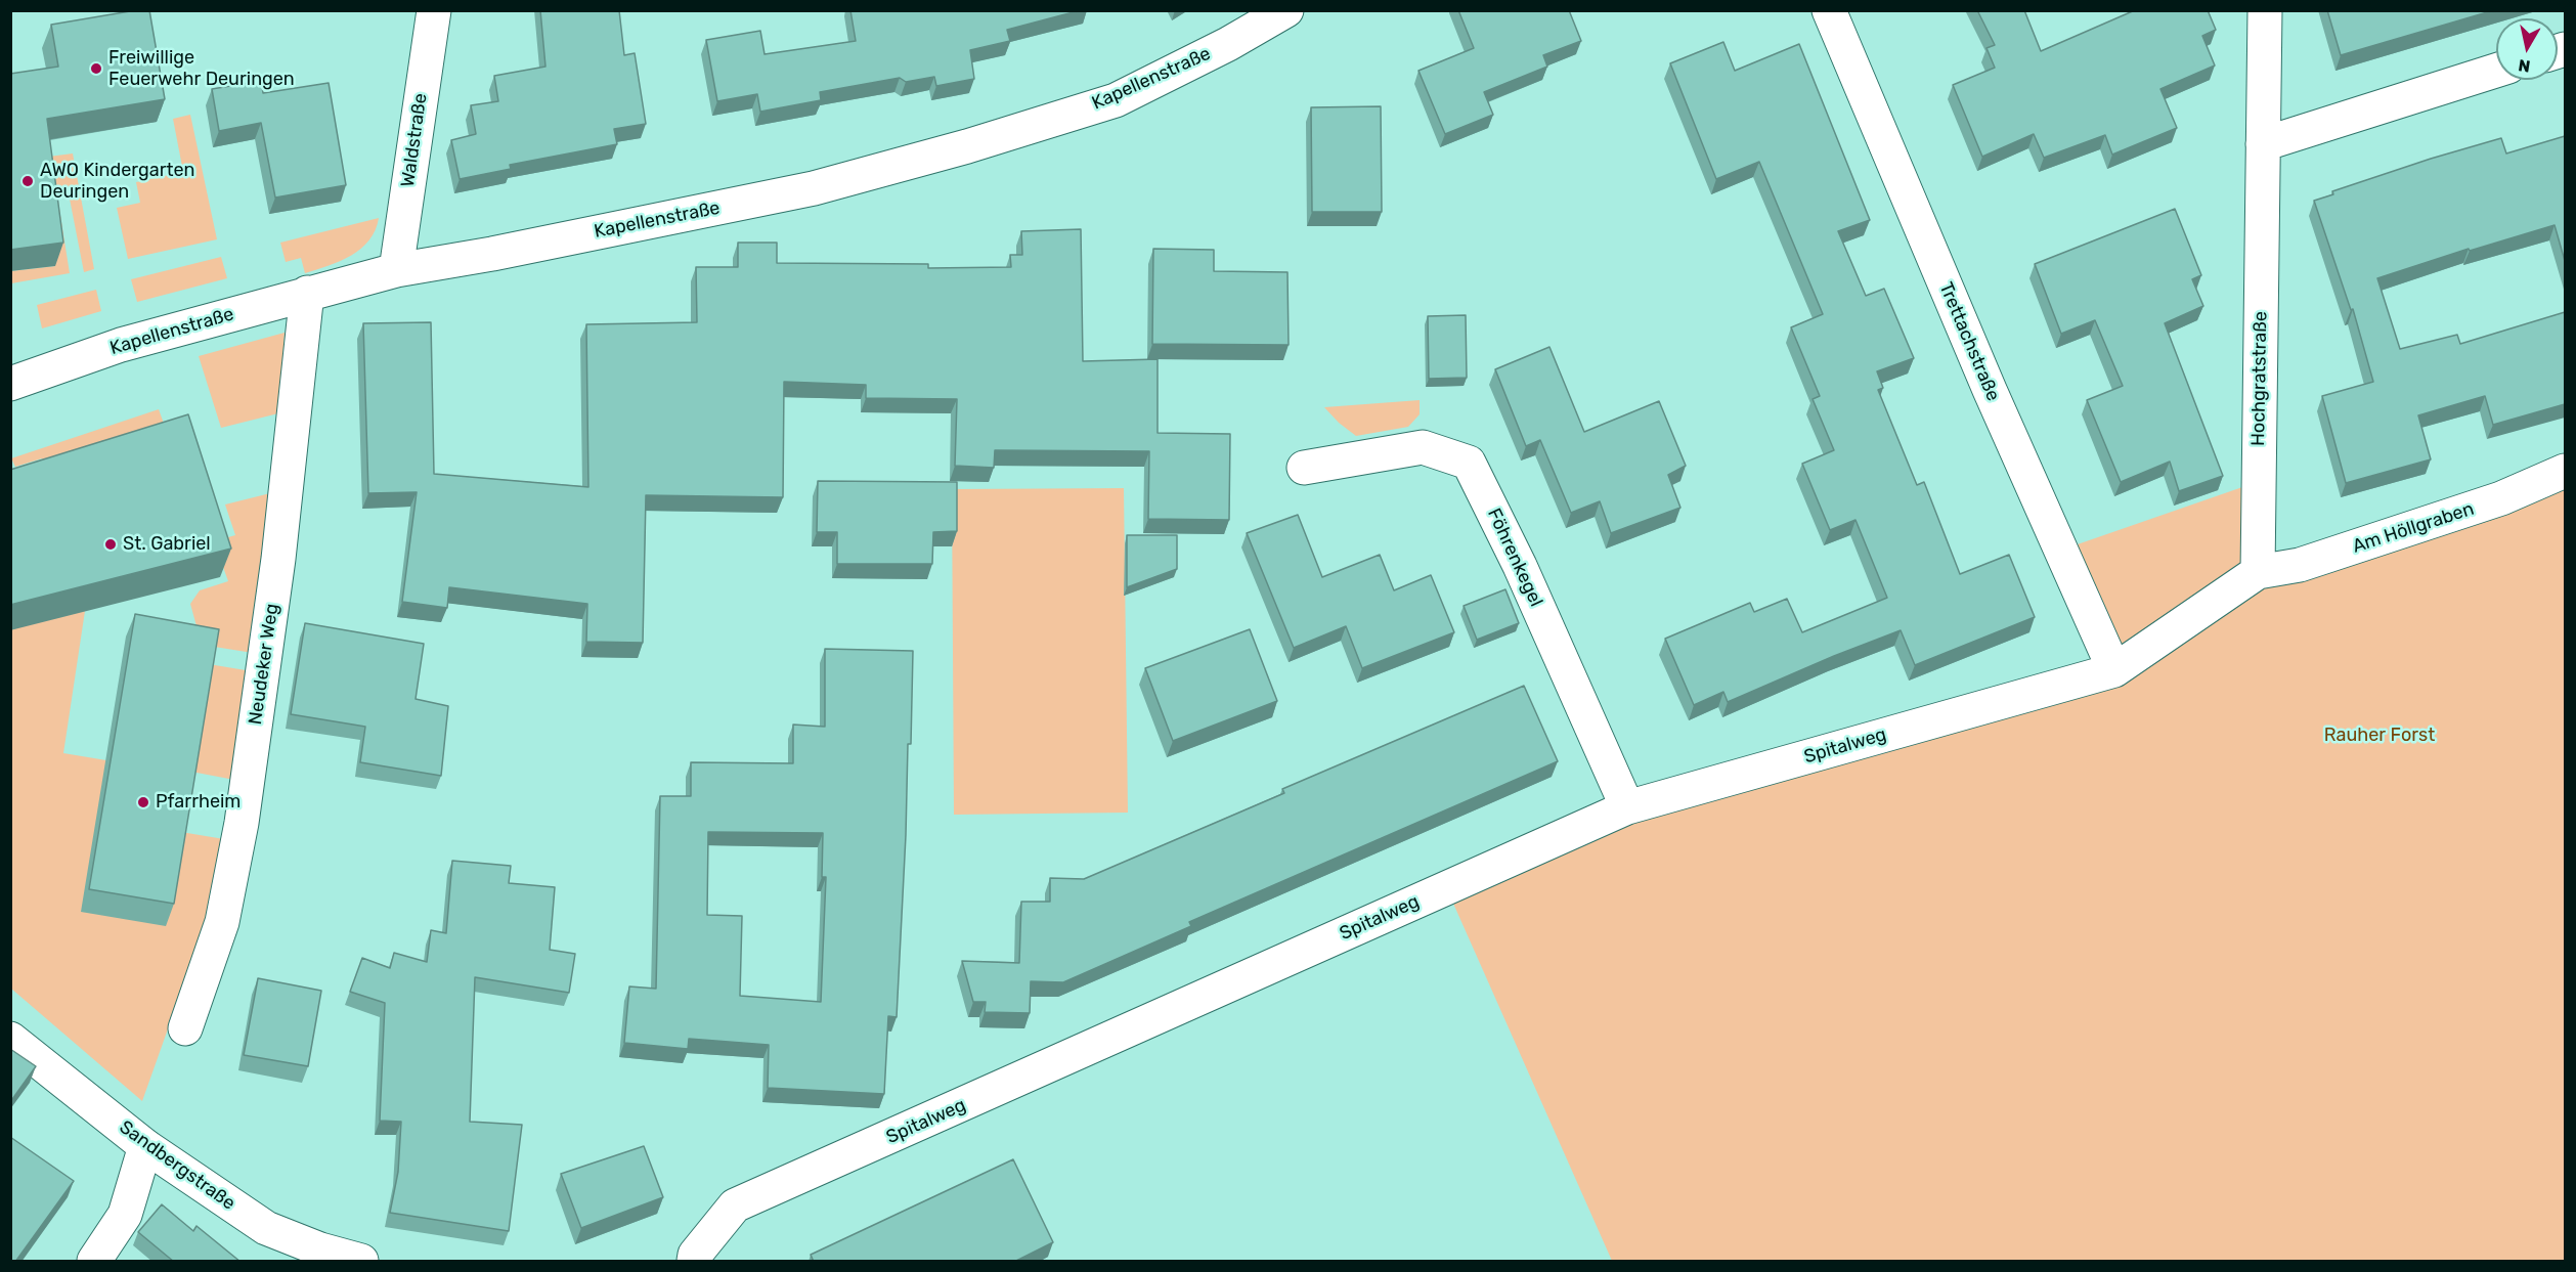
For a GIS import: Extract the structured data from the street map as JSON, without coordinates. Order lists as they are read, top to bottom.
{
  "streets": {
    "street": [
      "Kapellenstraße",
      "Waldstraße",
      "Trettachstraße",
      "Hochgratstraße",
      "Am Höllgraben",
      "Föhrenkegel",
      "Neudeker Weg",
      "Spitalweg",
      "Sandbergstraße"
    ]
  },
  "crossings": [
    ["Kapellenstraße", "Waldstraße"],
    ["Kapellenstraße", "Neudeker Weg"],
    ["Trettachstraße", "Spitalweg"],
    ["Hochgratstraße", "Am Höllgraben"],
    ["Föhrenkegel", "Spitalweg"]
  ],
  "parks": ["Rauher Forst"],
  "places": [
    "Freiwillige Feuerwehr Deuringen",
    "AWO Kindergarten Deuringen",
    "St. Gabriel",
    "Pfarrheim"
  ],
  "north": "bottom"
}
